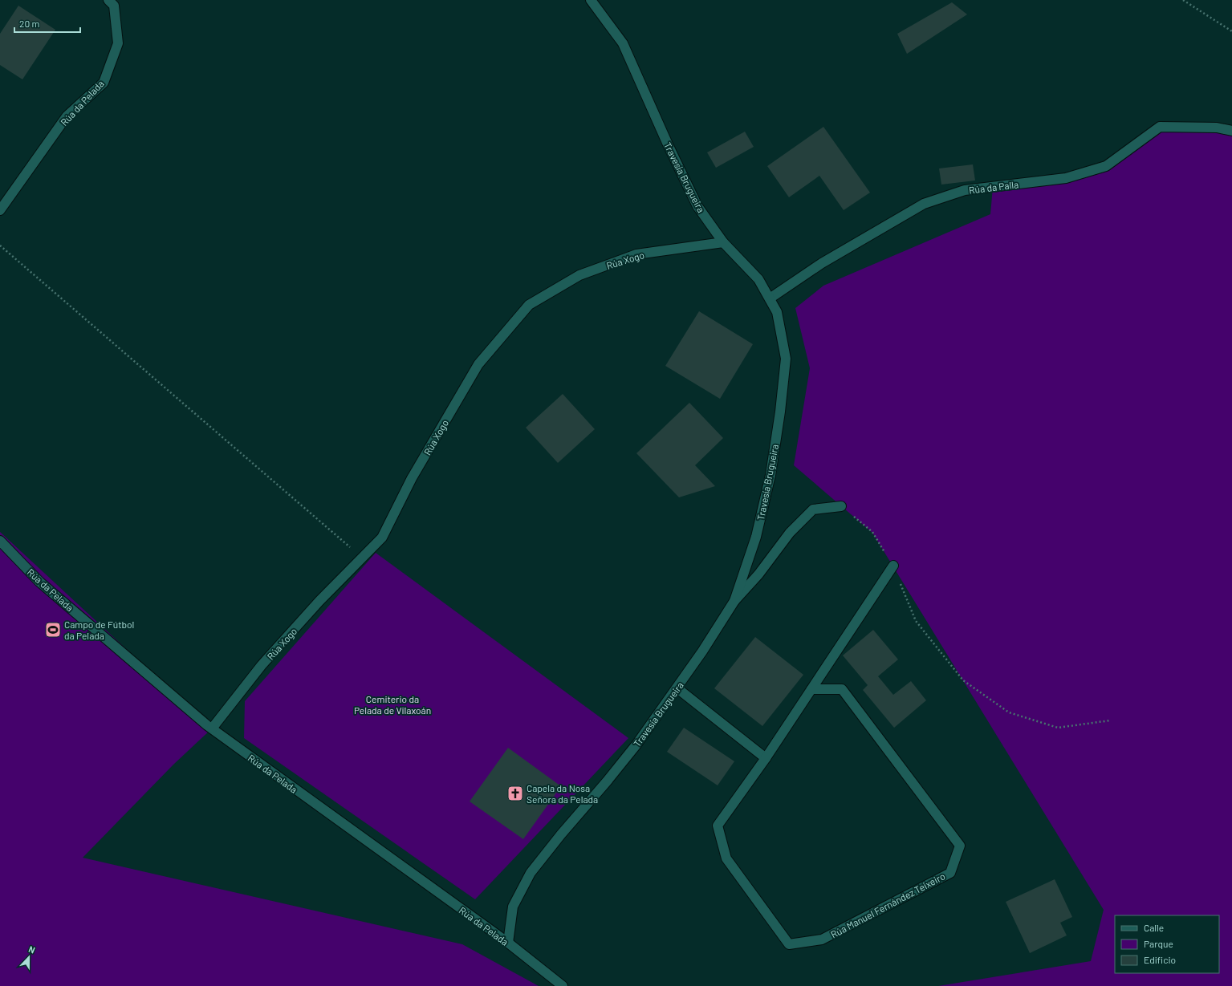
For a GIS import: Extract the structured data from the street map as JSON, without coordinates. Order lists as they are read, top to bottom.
{
  "streets": {
    "street": [
      "Rúa da Pelada",
      "Travesía Brugueira",
      "Rúa da Palla",
      "Rúa Xogo",
      "Rúa Manuel Fernández Teixeiro"
    ]
  },
  "crossings": [
    ["Rúa da Pelada", "Travesía Brugueira"],
    ["Rúa da Pelada", "Rúa Xogo"],
    ["Travesía Brugueira", "Rúa da Palla"],
    ["Travesía Brugueira", "Rúa Xogo"]
  ],
  "parks": ["Cemiterio da Pelada de Vilaxoán"],
  "places": {
    "sports": ["Campo de Fútbol da Pelada"],
    "church": ["Capela da Nosa Señora da Pelada"]
  },
  "legend": ["Calle", "Parque", "Edificio"],
  "scale_bar": "20 m",
  "north": "top"
}
